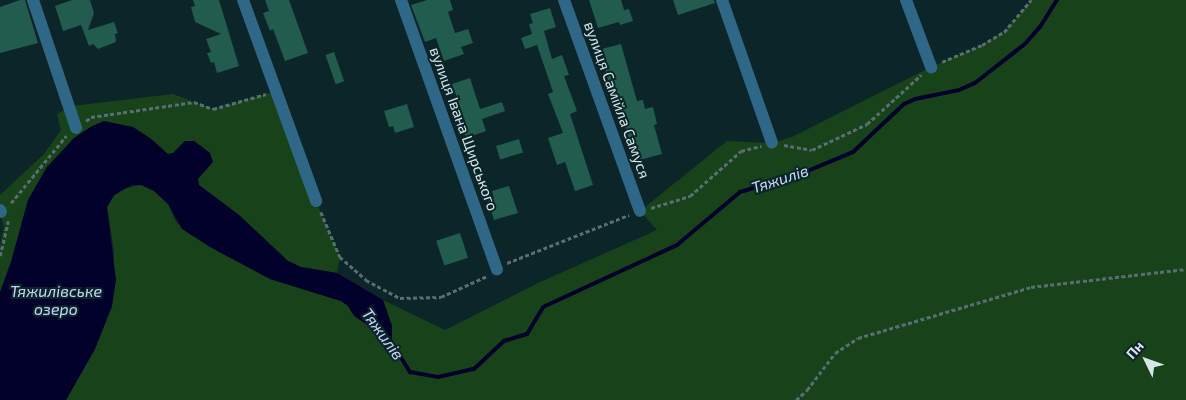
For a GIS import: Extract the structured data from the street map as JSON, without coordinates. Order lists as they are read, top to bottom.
{
  "streets": {
    "street": ["вулиця Самійла Самуся", "вулиця Івана Щирського"]
  },
  "water": ["Тяжилів", "Тяжилівське озеро"],
  "north": "top left"
}
